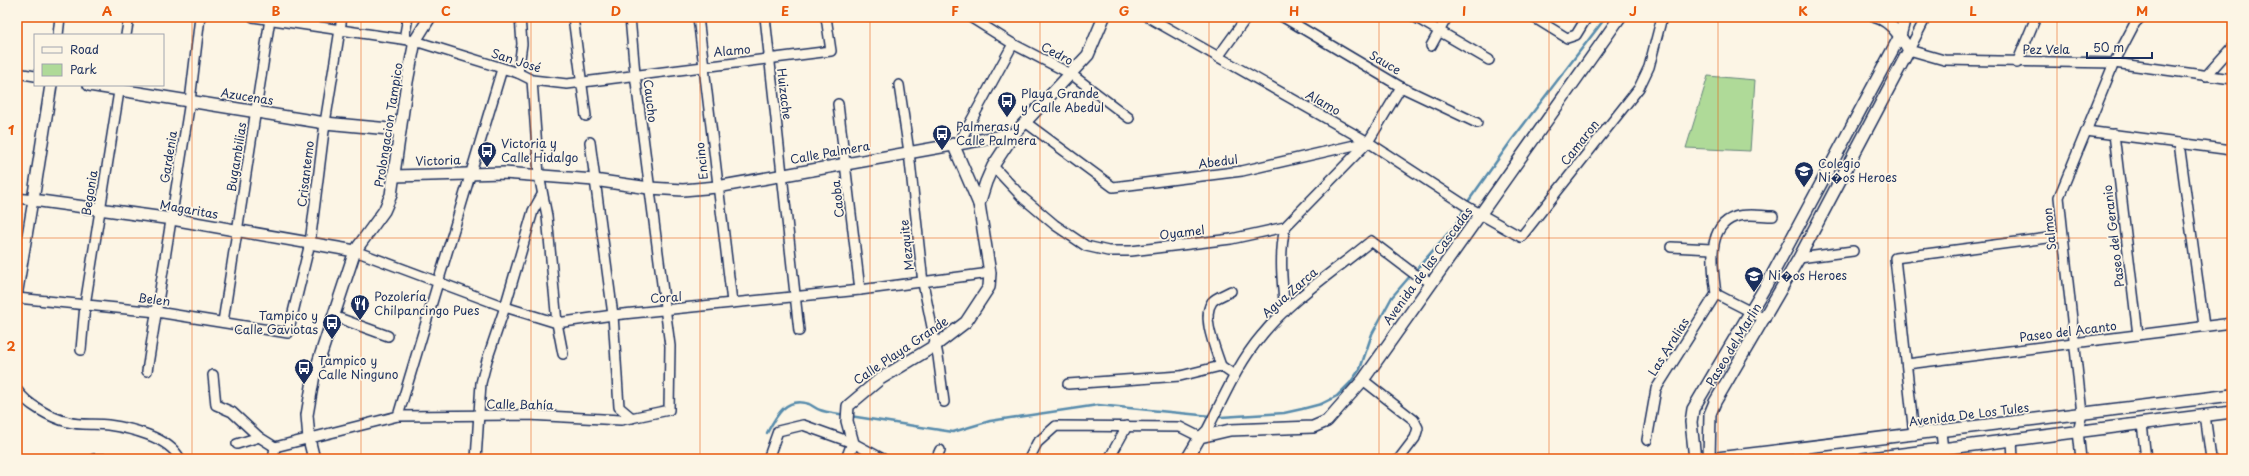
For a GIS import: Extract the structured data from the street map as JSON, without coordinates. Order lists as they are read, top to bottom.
{
  "streets": {
    "street": [
      "Pez Vela",
      "Alamo",
      "Cedro",
      "San José",
      "Sauce",
      "Huizache",
      "Azucenas",
      "Caucho",
      "Prolongacion Tampico",
      "Camaron",
      "Calle Palmera",
      "Gardenia",
      "Bugambilias",
      "Victoria",
      "Encino",
      "Abedul",
      "Crisantemo",
      "Begonia",
      "Caoba",
      "Magaritas",
      "Salmon",
      "Oyamel",
      "Paseo del Geranio",
      "Mezquite",
      "Avenida de las Cascadas",
      "Agua Zarca",
      "Coral",
      "Belen",
      "Paseo del Acanto",
      "Paseo del Marlin",
      "Las Aralias",
      "Calle Playa Grande",
      "Calle Bahía",
      "Avenida De Los Tules"
    ]
  },
  "crossings": [
    ["Pez Vela", "Salmon"],
    ["Pez Vela", "Paseo del Marlin"],
    ["Alamo", "San José"],
    ["Alamo", "Huizache"],
    ["Alamo", "Caucho"],
    ["Alamo", "Camaron"],
    ["Alamo", "Encino"],
    ["Alamo", "Abedul"],
    ["Alamo", "Avenida de las Cascadas"],
    ["Cedro", "Calle Playa Grande"],
    ["San José", "Caucho"],
    ["San José", "Prolongacion Tampico"],
    ["San José", "Bugambilias"],
    ["San José", "Crisantemo"],
    ["Huizache", "Calle Palmera"],
    ["Huizache", "Coral"],
    ["Azucenas", "Prolongacion Tampico"],
    ["Azucenas", "Gardenia"],
    ["Azucenas", "Bugambilias"],
    ["Azucenas", "Crisantemo"],
    ["Azucenas", "Begonia"],
    ["Caucho", "Calle Palmera"],
    ["Caucho", "Victoria"],
    ["Caucho", "Coral"],
    ["Caucho", "Calle Bahía"],
    ["Prolongacion Tampico", "Victoria"],
    ["Prolongacion Tampico", "Magaritas"],
    ["Prolongacion Tampico", "Coral"],
    ["Prolongacion Tampico", "Calle Bahía"],
    ["Camaron", "Avenida de las Cascadas"],
    ["Calle Palmera", "Victoria"],
    ["Calle Palmera", "Encino"],
    ["Calle Palmera", "Caoba"],
    ["Calle Palmera", "Mezquite"],
    ["Calle Palmera", "Calle Playa Grande"],
    ["Gardenia", "Magaritas"],
    ["Gardenia", "Belen"],
    ["Bugambilias", "Magaritas"],
    ["Bugambilias", "Belen"],
    ["Encino", "Coral"],
    ["Abedul", "Calle Playa Grande"],
    ["Crisantemo", "Magaritas"],
    ["Crisantemo", "Belen"],
    ["Begonia", "Magaritas"],
    ["Begonia", "Belen"],
    ["Caoba", "Coral"],
    ["Magaritas", "Coral"],
    ["Salmon", "Paseo del Acanto"],
    ["Salmon", "Avenida De Los Tules"],
    ["Oyamel", "Calle Playa Grande"],
    ["Paseo del Geranio", "Paseo del Acanto"],
    ["Mezquite", "Coral"],
    ["Mezquite", "Calle Playa Grande"],
    ["Avenida de las Cascadas", "Agua Zarca"],
    ["Coral", "Calle Playa Grande"],
    ["Paseo del Marlin", "Avenida De Los Tules"]
  ],
  "places": {
    "bus stop": [
      "Playa Grande y Calle Abedul",
      "Palmeras y Calle Palmera",
      "Victoria y Calle Hidalgo",
      "Tampico y Calle Gaviotas",
      "Tampico y Calle Ninguno"
    ],
    "school or university": ["Colegio Ni�os Heroes", "Ni�os Heroes"],
    "restaurant": ["Pozolería Chilpancingo Pues"]
  },
  "legend": ["Road", "Park"],
  "scale_bar": "50 m",
  "grid": {
    "columns": [
      "A",
      "B",
      "C",
      "D",
      "E",
      "F",
      "G",
      "H",
      "I",
      "J",
      "K",
      "L",
      "M"
    ],
    "rows": ["1", "2"]
  }
}
